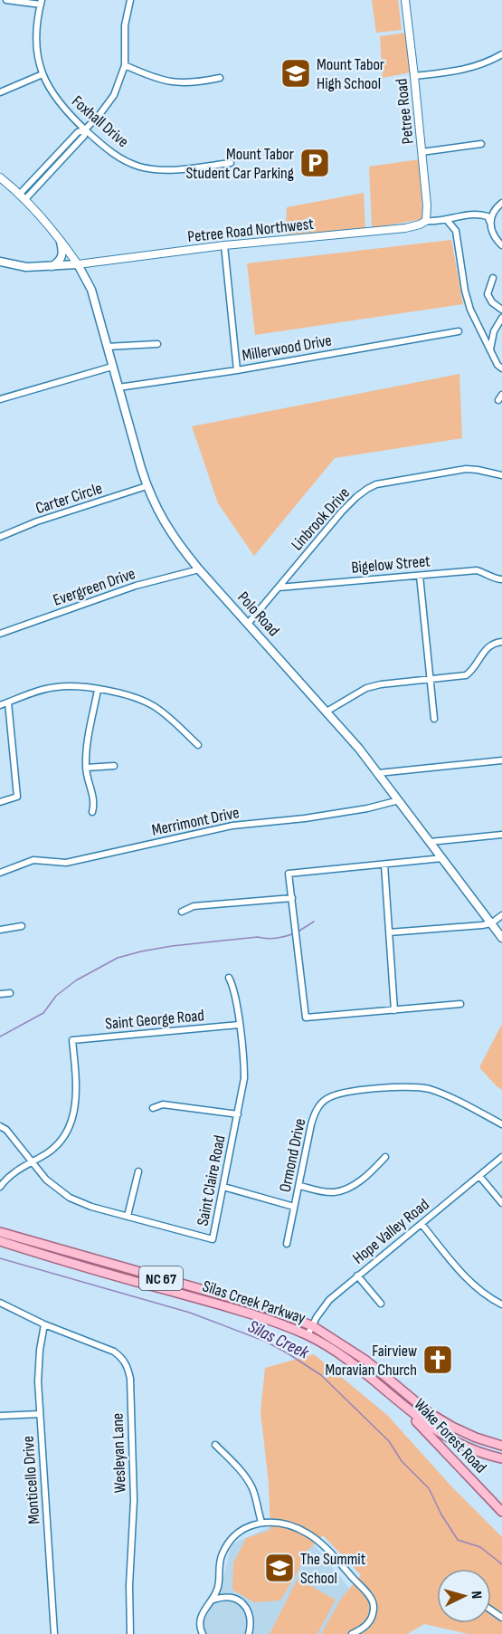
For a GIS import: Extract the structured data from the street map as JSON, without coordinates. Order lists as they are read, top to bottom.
{
  "streets": {
    "main road": [
      "Polo Road",
      "NC 67",
      "Silas Creek Parkway",
      "Wake Forest Road"
    ],
    "street": [
      "Petree Road",
      "Foxhall Drive",
      "Petree Road Northwest",
      "Millerwood Drive",
      "Carter Circle",
      "Linbrook Drive",
      "Bigelow Street",
      "Evergreen Drive",
      "Merrimont Drive",
      "Saint George Road",
      "Ormond Drive",
      "Saint Claire Road",
      "Hope Valley Road",
      "Wesleyan Lane",
      "Monticello Drive"
    ]
  },
  "crossings": [
    ["Petree Road", "Petree Road Northwest"],
    ["Petree Road Northwest", "Polo Road"],
    ["Millerwood Drive", "Polo Road"],
    ["Carter Circle", "Polo Road"],
    ["Linbrook Drive", "Bigelow Street"],
    ["Linbrook Drive", "Polo Road"],
    ["Evergreen Drive", "Polo Road"],
    ["Polo Road", "Merrimont Drive"],
    ["Saint George Road", "Saint Claire Road"],
    ["Hope Valley Road", "Silas Creek Parkway"],
    ["Silas Creek Parkway", "Wake Forest Road"],
    ["Wesleyan Lane", "Monticello Drive"]
  ],
  "water": ["Silas Creek"],
  "places": {
    "school or university": ["Mount Tabor High School", "The Summit School"],
    "parking": ["Mount Tabor Student Car Parking"],
    "church": ["Fairview Moravian Church"]
  },
  "north": "right"
}
